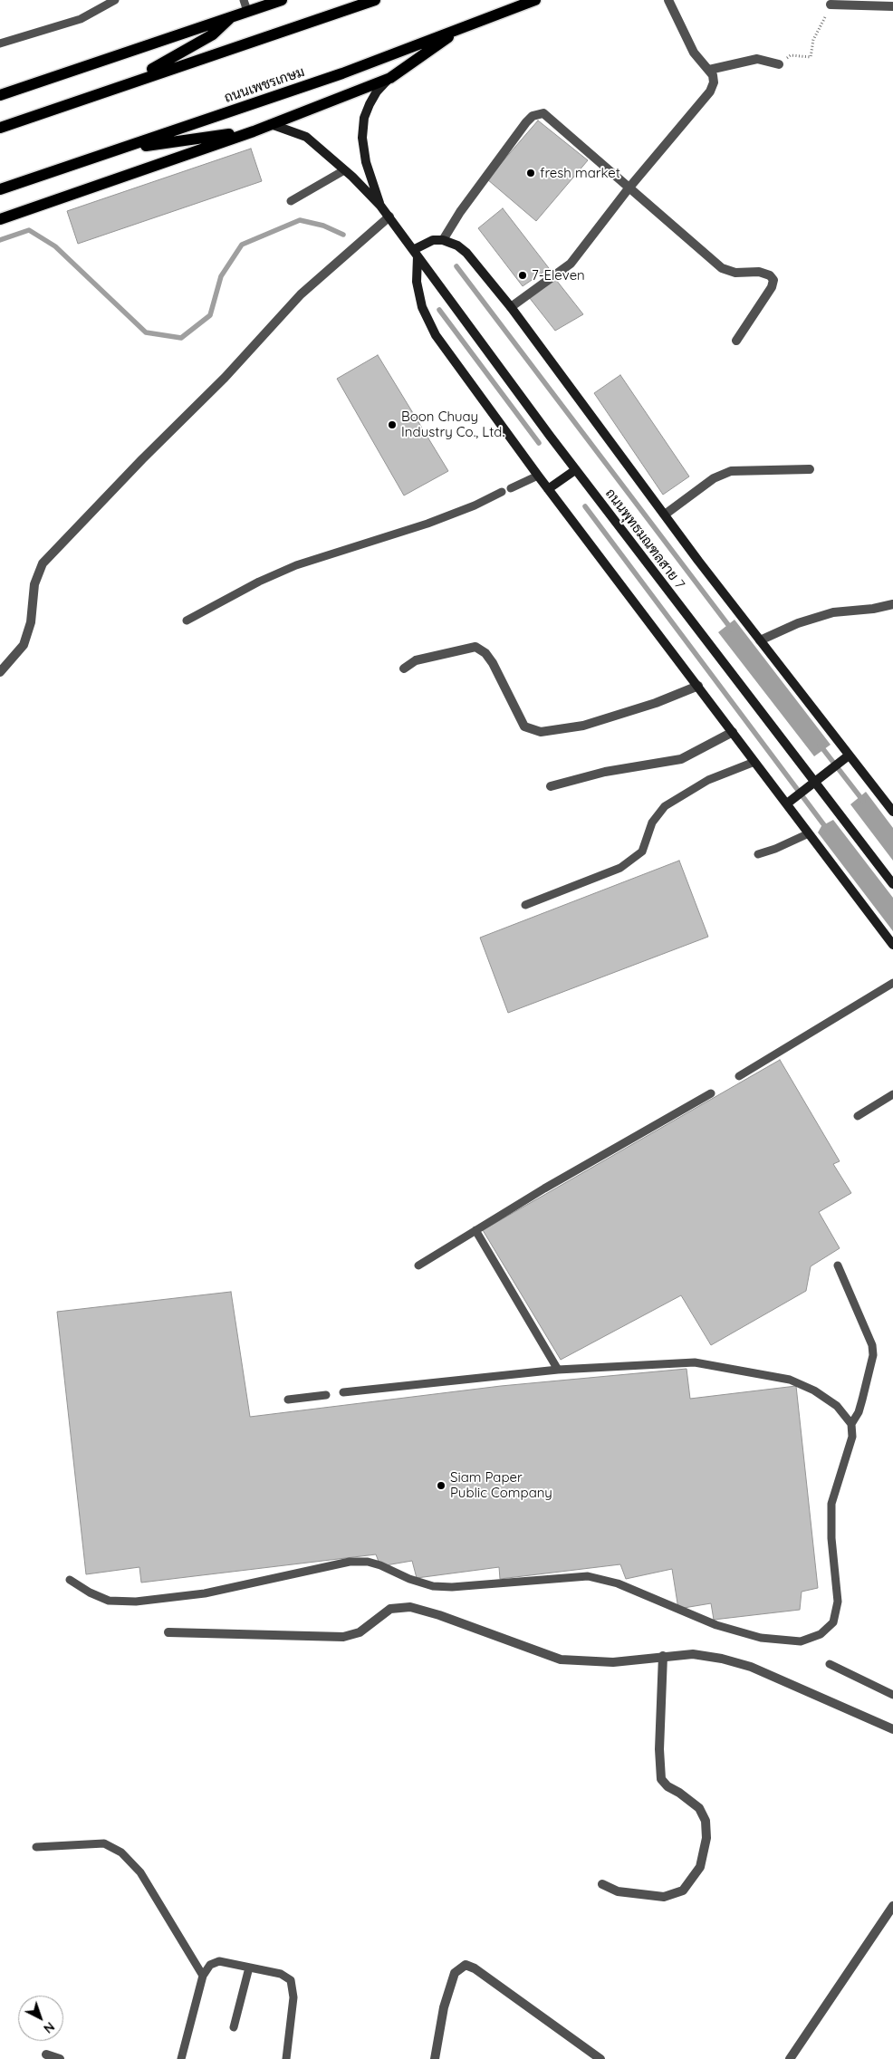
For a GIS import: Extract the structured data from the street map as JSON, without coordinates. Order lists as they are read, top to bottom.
{
  "streets": {
    "main road": ["ถนนเพชรเกษม", "ถนนพุทธมณฑลสาย 7"]
  },
  "places": [
    "fresh market",
    "7-Eleven",
    "Boon Chuay Industry Co., Ltd.",
    "Siam Paper Public Company"
  ],
  "north": "bottom right"
}
